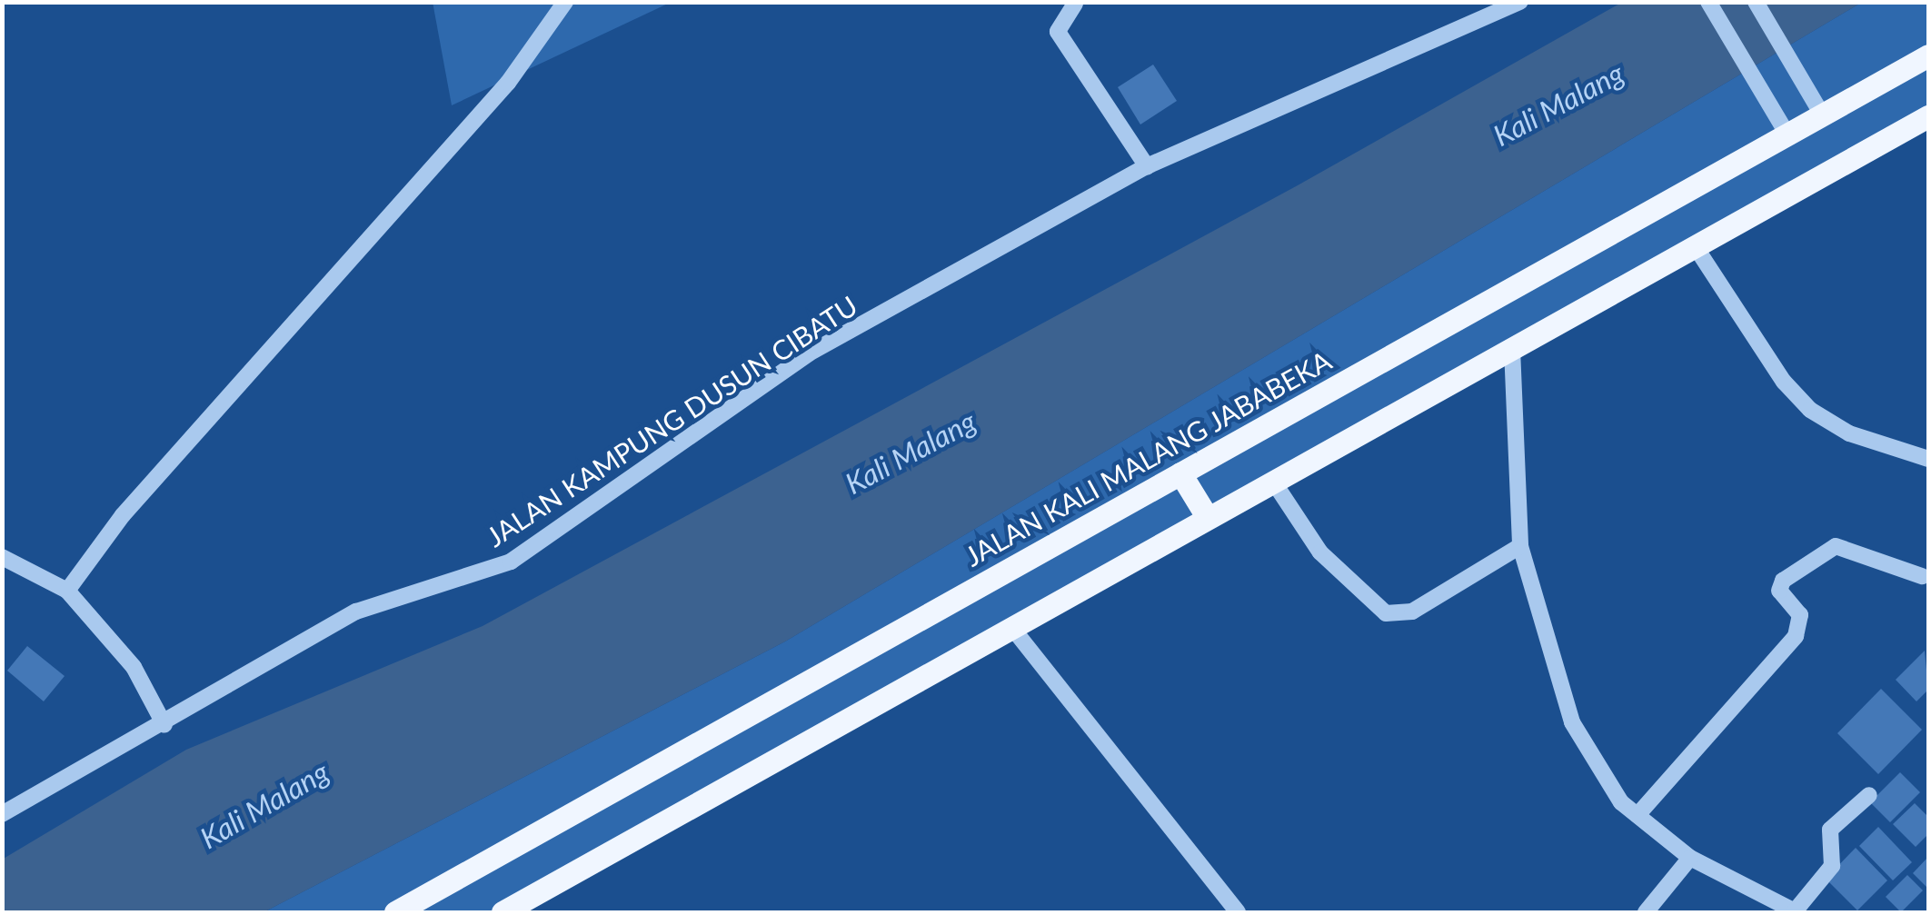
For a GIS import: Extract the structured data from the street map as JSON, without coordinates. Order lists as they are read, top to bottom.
{
  "streets": {
    "main road": ["JALAN KALI MALANG JABABEKA"],
    "street": ["JALAN KAMPUNG DUSUN CIBATU"]
  },
  "water": ["Kali Malang"]
}
